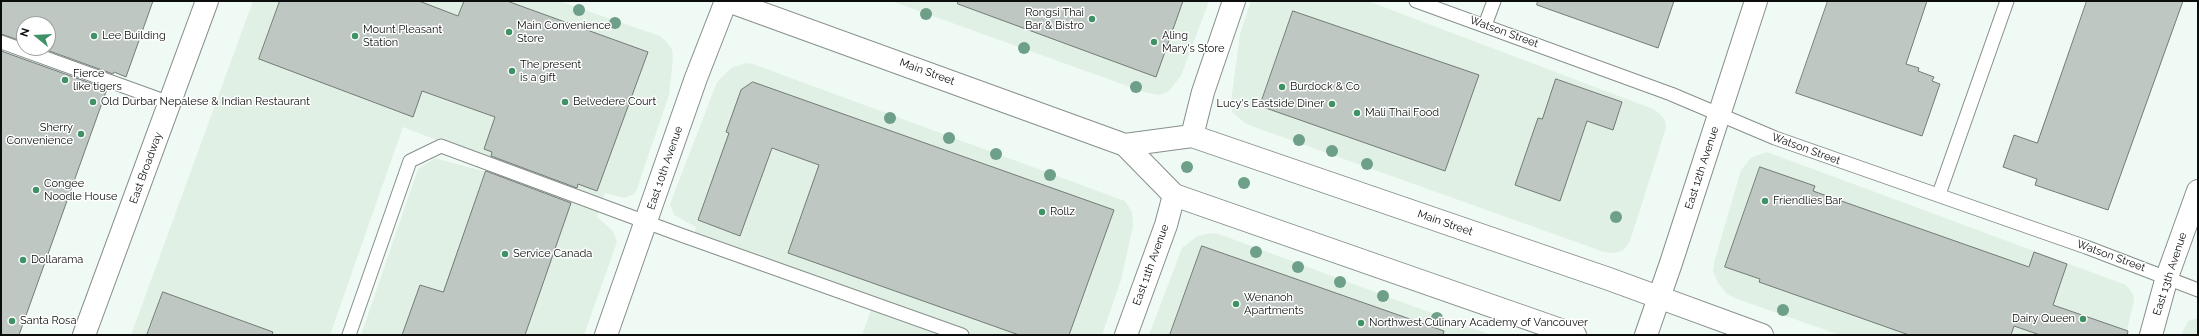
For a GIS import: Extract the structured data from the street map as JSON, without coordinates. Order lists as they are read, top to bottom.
{
  "streets": {
    "main road": [
      "Main Street",
      "East Broadway",
      "East 10th Avenue",
      "East 12th Avenue",
      "East 11th Avenue",
      "East 13th Avenue"
    ],
    "lane": ["Watson Street"]
  },
  "crossings": [
    ["Watson Street", "East 12th Avenue"],
    ["Watson Street", "East 13th Avenue"],
    ["Main Street", "East 10th Avenue"],
    ["Main Street", "East 12th Avenue"],
    ["Main Street", "East 11th Avenue"]
  ],
  "places": [
    "Rongsi Thai Bar & Bistro",
    "Main Convenience Store",
    "Lee Building",
    "Mount Pleasant Station",
    "Aling Mary's Store",
    "The present is a gift",
    "Fierce like tigers",
    "Burdock & Co",
    "Old Durbar Nepalese & Indian Restaurant",
    "Belvedere Court",
    "Lucy's Eastside Diner",
    "Mali Thai Food",
    "Sherry Convenience",
    "Congee Noodle House",
    "Friendlies Bar",
    "Rollz",
    "Service Canada",
    "Dollarama",
    "Wenanoh Apartments",
    "Dairy Queen",
    "Santa Rosa",
    "Northwest Culinary Academy of Vancouver"
  ],
  "north": "left"
}
